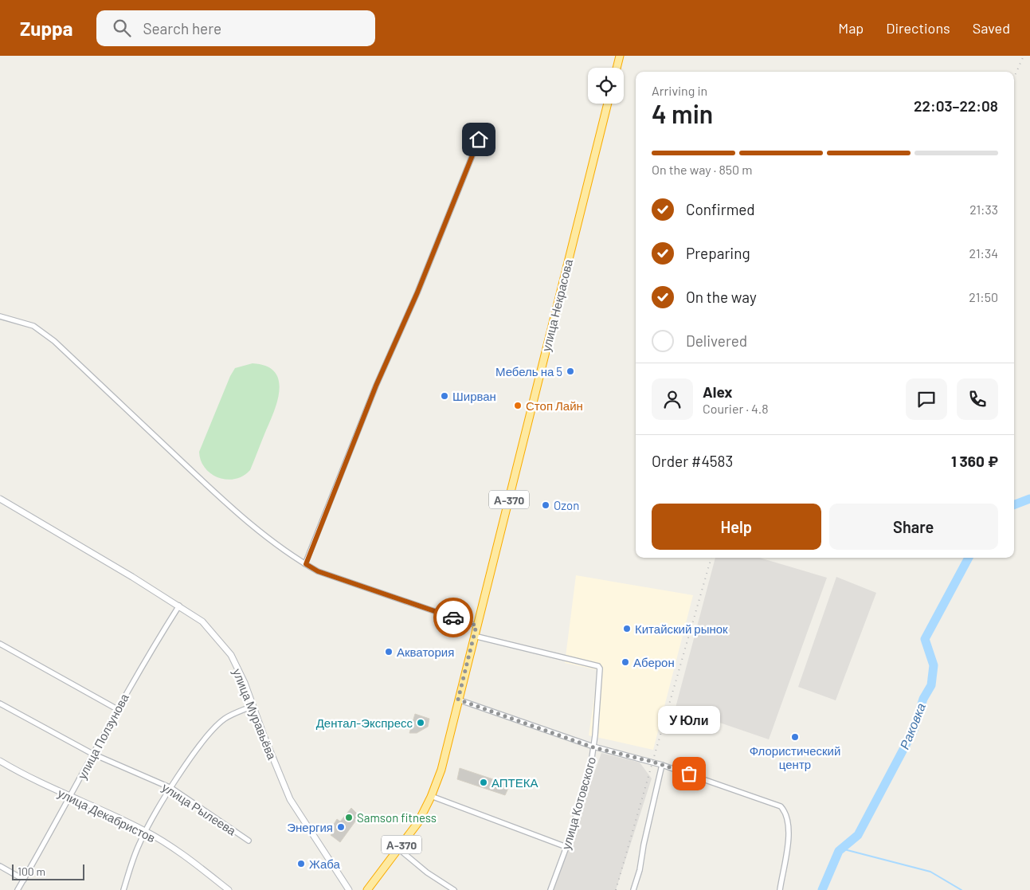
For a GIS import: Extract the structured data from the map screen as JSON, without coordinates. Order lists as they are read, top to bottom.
{
  "streets": {
    "highway": ["улица Некрасова", "А-370"],
    "street": [
      "улица Муравьёва",
      "улица Ползунова",
      "улица Котовского",
      "улица Рылеева",
      "улица Декабристов"
    ]
  },
  "crossings": [
    ["улица Некрасова", "улица Котовского"],
    ["улица Муравьёва", "улица Ползунова"],
    ["улица Ползунова", "улица Рылеева"],
    ["улица Ползунова", "улица Декабристов"]
  ],
  "water": ["Раковка"],
  "places": [
    "Мебель на 5",
    "Ширван",
    "Стоп Лайн",
    "Ozon",
    "Китайский рынок",
    "Акватория",
    "Аберон",
    "Дентал-Экспресс",
    "Флористический центр",
    "У Юли",
    "АПТЕКА",
    "Samson fitness",
    "Энергия",
    "Жаба"
  ],
  "scale_bar": "100 m",
  "page": {
    "header": "Zuppa",
    "search": "Search here",
    "nav": ["Map", "Directions", "Saved"],
    "heading": ["4 min", "Arriving in", "22:03–22:08"],
    "panel": [
      "Alex",
      "Courier · 4.8",
      "Order #4583",
      "1 360 ₽"
    ],
    "bar": "On the way · 850 m",
    "list": [
      ["Confirmed", "21:33"],
      ["Preparing", "21:34"],
      ["On the way", "21:50"],
      "Delivered"
    ],
    "buttons": ["Help", "Share"],
    "bubble": "У Юли",
    "scale": "100 m"
  }
}
